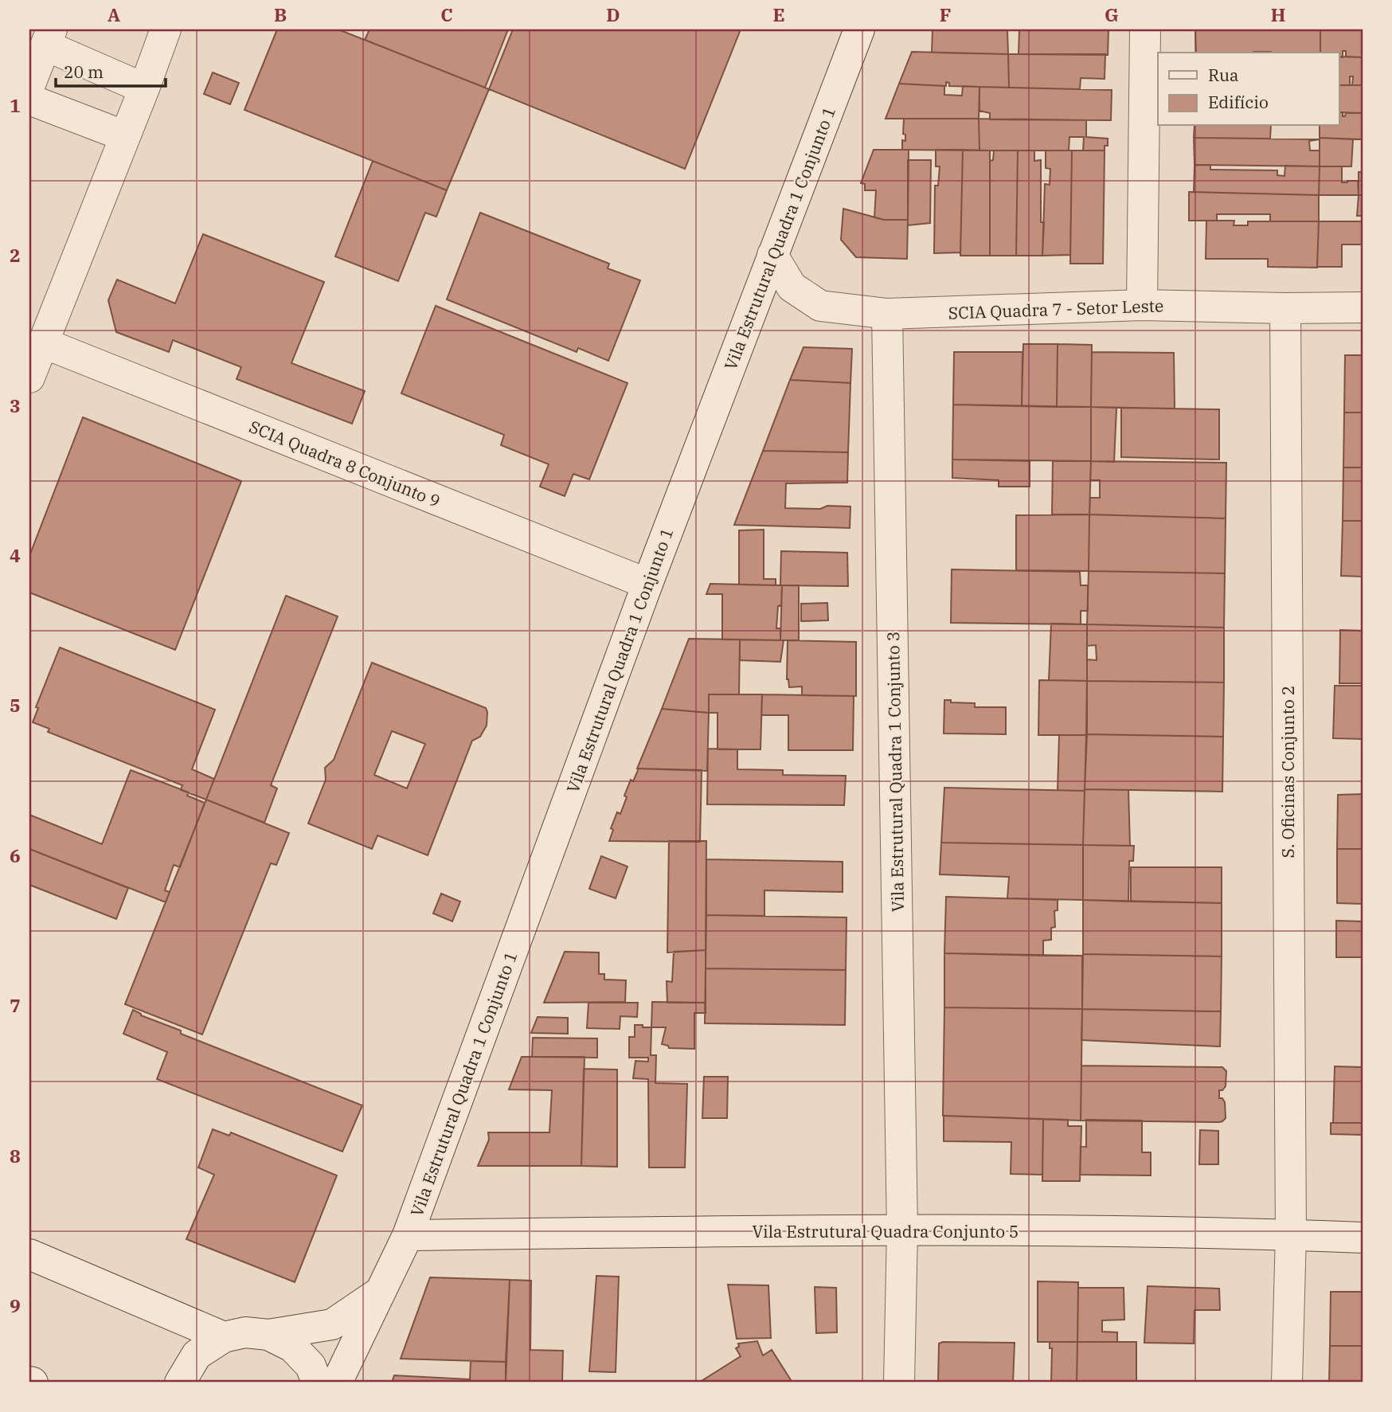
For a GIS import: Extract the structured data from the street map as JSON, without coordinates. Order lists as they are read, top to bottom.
{
  "streets": {
    "street": [
      "Vila Estrutural Quadra 1 Conjunto 1",
      "SCIA Quadra 7 - Setor Leste",
      "SCIA Quadra 8 Conjunto 9",
      "Vila Estrutural Quadra 1 Conjunto 3",
      "S. Oficinas Conjunto 2",
      "Vila Estrutural Quadra Conjunto 5"
    ]
  },
  "crossings": [
    ["Vila Estrutural Quadra 1 Conjunto 1", "SCIA Quadra 7 - Setor Leste"],
    ["Vila Estrutural Quadra 1 Conjunto 1", "SCIA Quadra 8 Conjunto 9"],
    ["Vila Estrutural Quadra 1 Conjunto 1", "Vila Estrutural Quadra Conjunto 5"],
    ["SCIA Quadra 7 - Setor Leste", "Vila Estrutural Quadra 1 Conjunto 3"],
    ["SCIA Quadra 7 - Setor Leste", "S. Oficinas Conjunto 2"],
    ["Vila Estrutural Quadra 1 Conjunto 3", "Vila Estrutural Quadra Conjunto 5"],
    ["S. Oficinas Conjunto 2", "Vila Estrutural Quadra Conjunto 5"]
  ],
  "legend": ["Rua", "Edifício"],
  "scale_bar": "20 m",
  "grid": {
    "columns": [
      "A",
      "B",
      "C",
      "D",
      "E",
      "F",
      "G",
      "H"
    ],
    "rows": [
      "1",
      "2",
      "3",
      "4",
      "5",
      "6",
      "7",
      "8",
      "9"
    ]
  }
}
